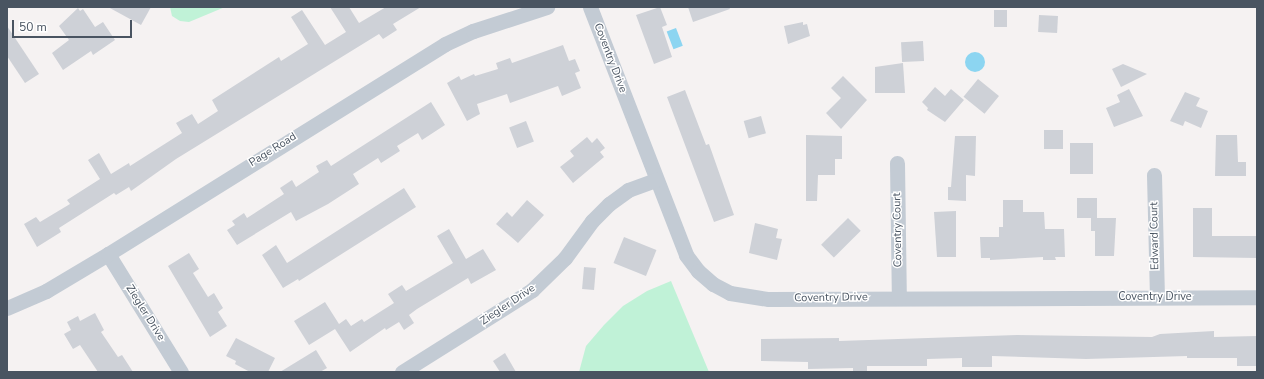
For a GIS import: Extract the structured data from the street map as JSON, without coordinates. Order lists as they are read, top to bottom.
{
  "streets": {
    "street": [
      "Coventry Drive",
      "Page Road",
      "Coventry Court",
      "Edward Court",
      "Ziegler Drive"
    ]
  },
  "crossings": [
    ["Coventry Drive", "Coventry Court"],
    ["Coventry Drive", "Edward Court"],
    ["Coventry Drive", "Ziegler Drive"],
    ["Page Road", "Ziegler Drive"]
  ],
  "scale_bar": "50 m"
}
